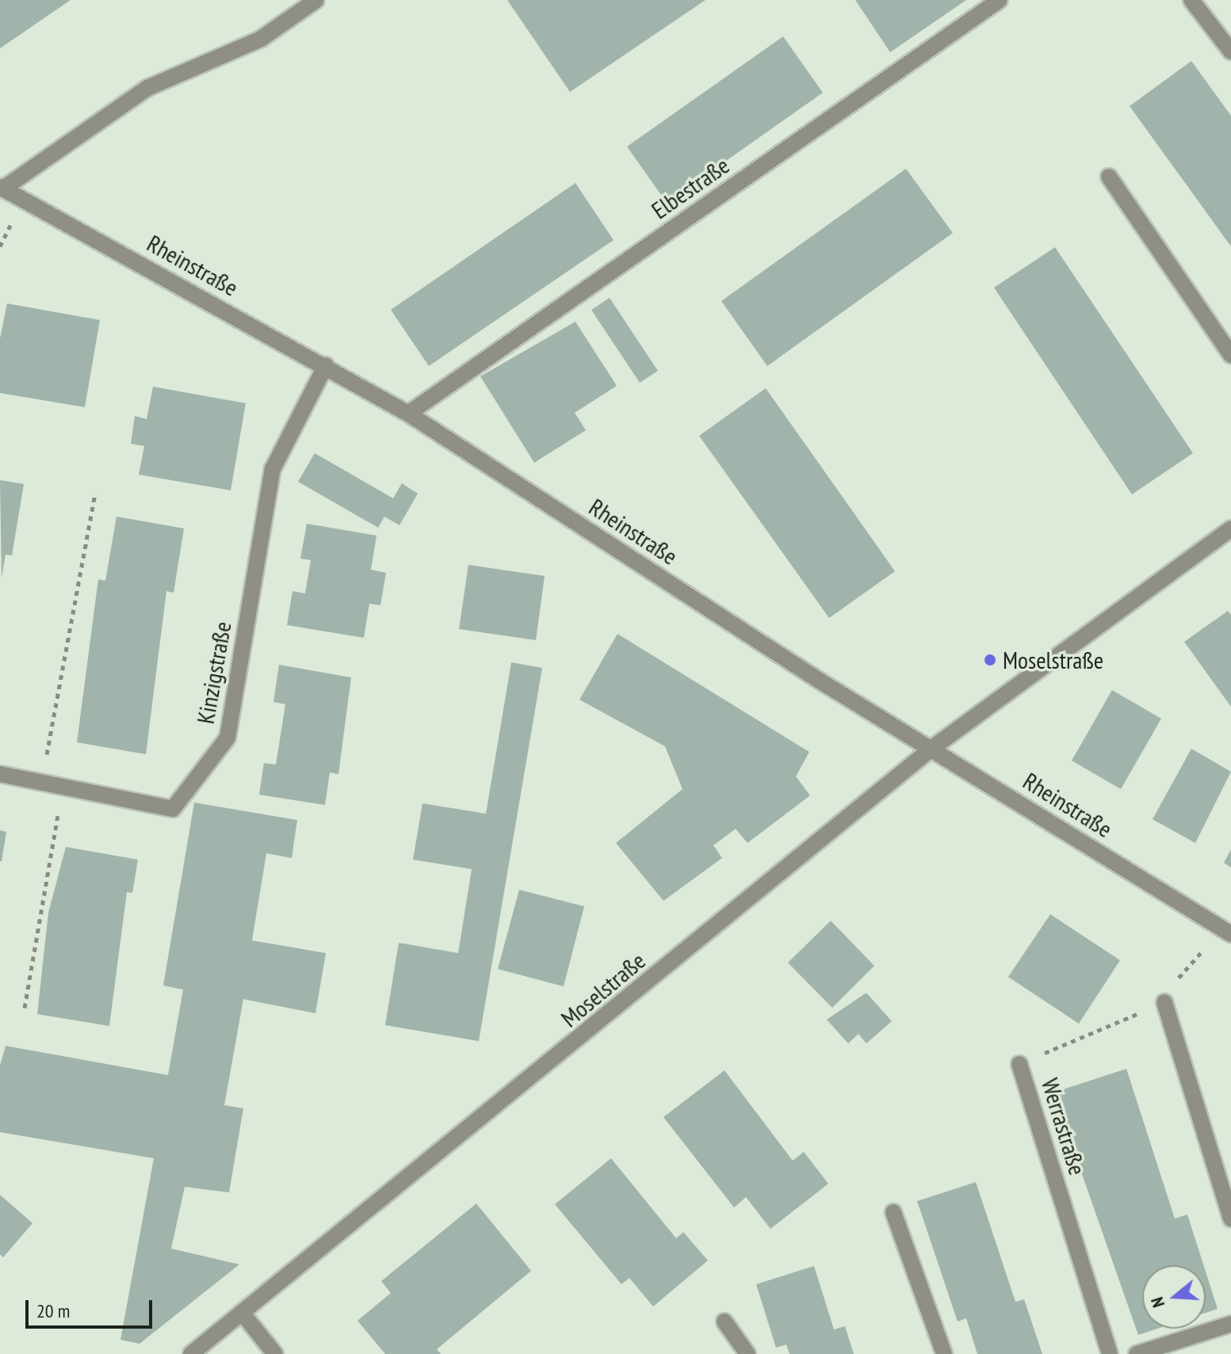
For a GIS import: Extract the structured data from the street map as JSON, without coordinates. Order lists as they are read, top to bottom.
{
  "streets": {
    "street": [
      "Elbestraße",
      "Rheinstraße",
      "Kinzigstraße",
      "Moselstraße",
      "Werrastraße"
    ]
  },
  "crossings": [
    ["Elbestraße", "Rheinstraße"],
    ["Rheinstraße", "Kinzigstraße"],
    ["Rheinstraße", "Moselstraße"],
    ["Rheinstraße", "Werrastraße"]
  ],
  "places": ["Moselstraße"],
  "scale_bar": "20 m",
  "north": "left"
}
